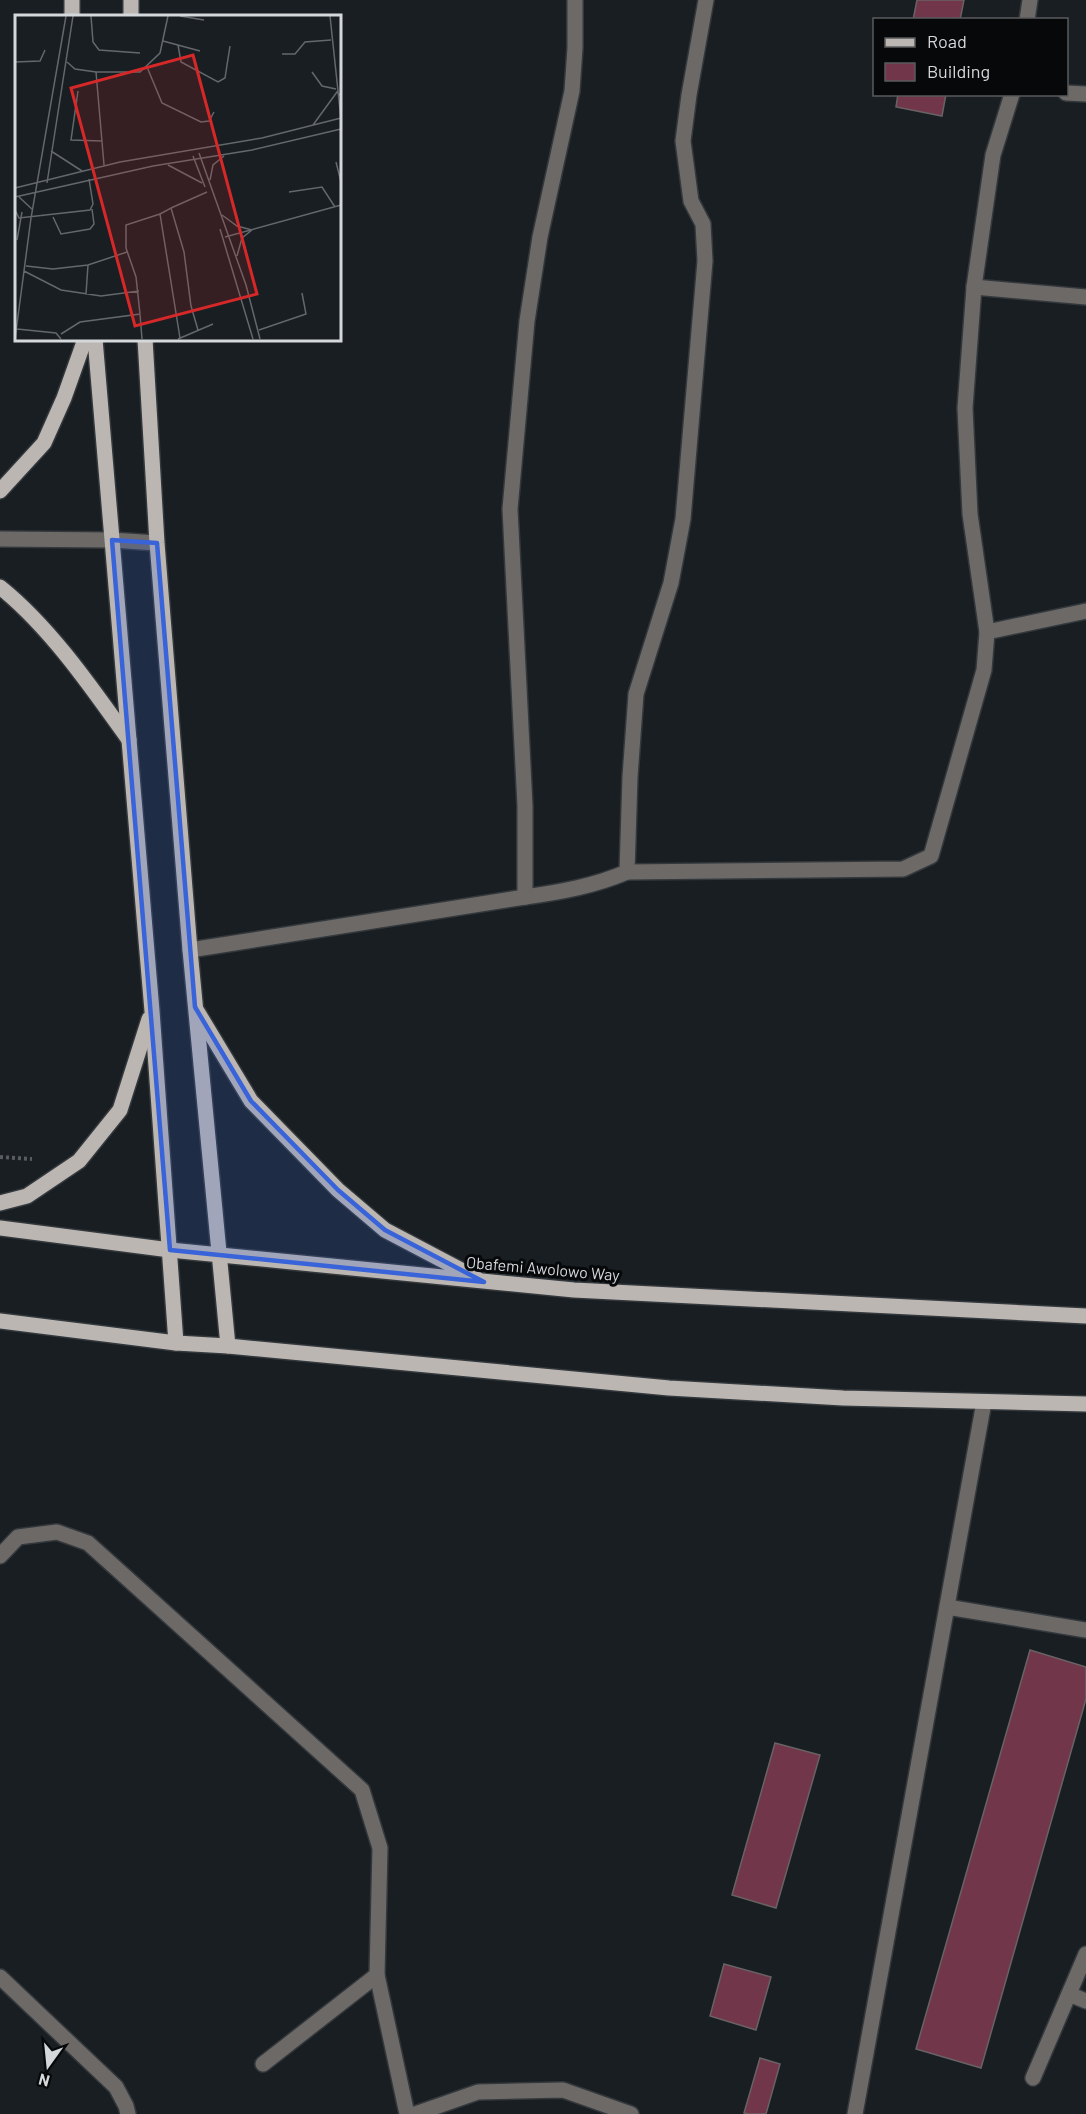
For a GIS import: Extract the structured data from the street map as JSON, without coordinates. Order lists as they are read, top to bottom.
{
  "streets": {
    "main road": ["Obafemi Awolowo Way"]
  },
  "legend": ["Road", "Building"],
  "north": "bottom"
}
